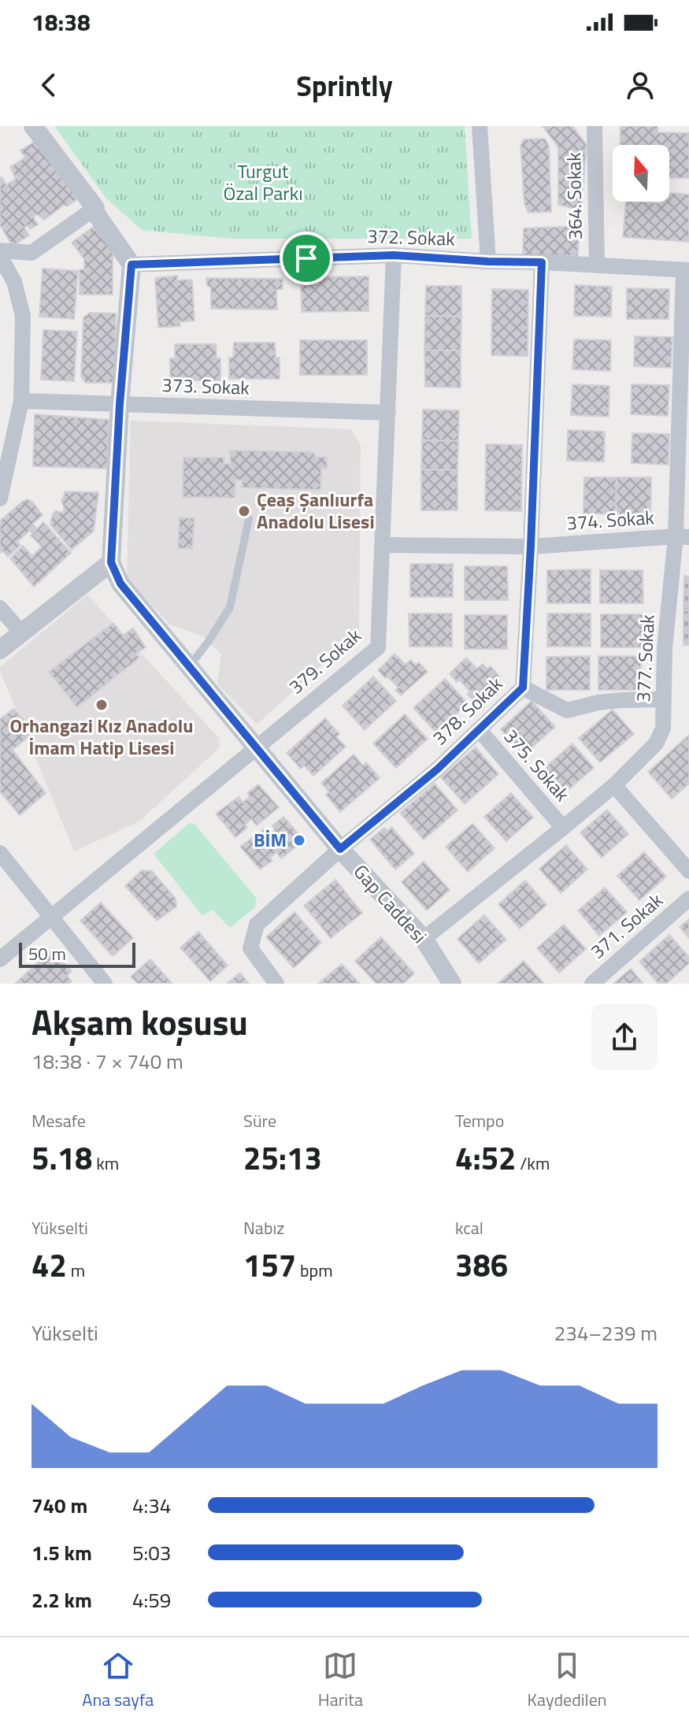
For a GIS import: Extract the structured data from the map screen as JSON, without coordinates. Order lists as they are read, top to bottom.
{
  "streets": {
    "street": [
      "364. Sokak",
      "372. Sokak",
      "373. Sokak",
      "374. Sokak",
      "377. Sokak",
      "379. Sokak",
      "378. Sokak",
      "375. Sokak",
      "Gap Caddesi",
      "371. Sokak"
    ]
  },
  "crossings": [
    ["364. Sokak", "372. Sokak"],
    ["372. Sokak", "377. Sokak"],
    ["372. Sokak", "379. Sokak"],
    ["372. Sokak", "378. Sokak"],
    ["373. Sokak", "379. Sokak"],
    ["374. Sokak", "377. Sokak"],
    ["374. Sokak", "379. Sokak"],
    ["374. Sokak", "378. Sokak"],
    ["377. Sokak", "375. Sokak"],
    ["377. Sokak", "Gap Caddesi"],
    ["379. Sokak", "Gap Caddesi"],
    ["378. Sokak", "375. Sokak"],
    ["378. Sokak", "Gap Caddesi"]
  ],
  "parks": ["Turgut Özal Parkı"],
  "places": ["Çeaş Şanlıurfa Anadolu Lisesi", "Orhangazi Kız Anadolu İmam Hatip Lisesi", "BİM"],
  "scale_bar": "50 m",
  "north": "top",
  "page": {
    "status": "18:38",
    "header": "Sprintly",
    "scale": "50 m",
    "heading": ["Akşam koşusu", "18:38 · 7 × 740 m"],
    "stats": [
      ["Mesafe", "5.18 km"],
      ["Süre", "25:13"],
      ["Tempo", "4:52 /km"],
      ["Yükselti", "42 m"],
      ["Nabız", "157 bpm"],
      ["kcal", "386"]
    ],
    "chart": ["Yükselti", "234–239 m"],
    "list": [
      {
        "name": "740 m",
        "note": "4:34"
      },
      {
        "name": "1.5 km",
        "note": "5:03"
      },
      {
        "name": "2.2 km",
        "note": "4:59"
      }
    ],
    "tabs": ["Ana sayfa", "Harita", "Kaydedilen"]
  }
}
